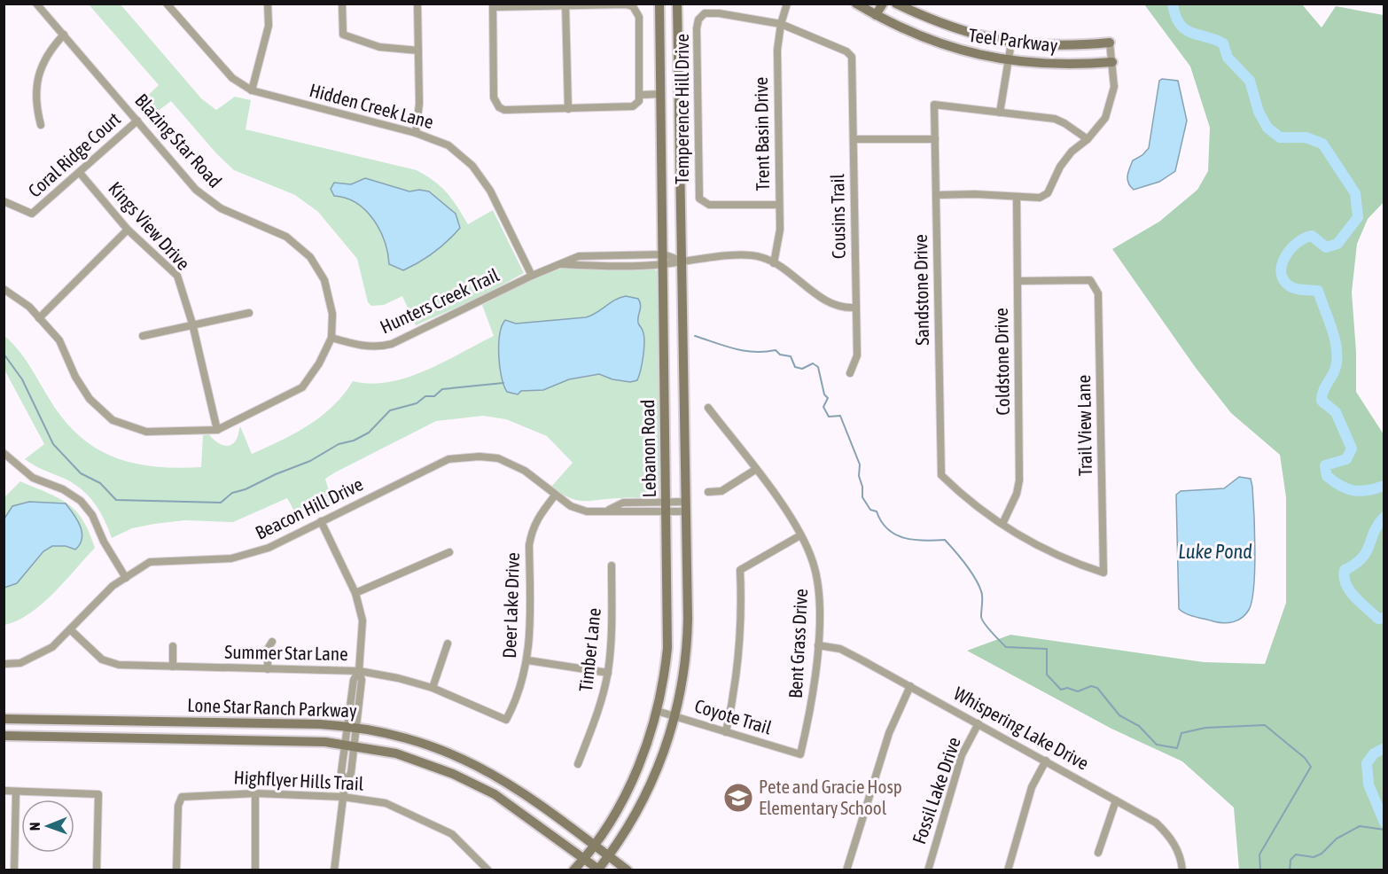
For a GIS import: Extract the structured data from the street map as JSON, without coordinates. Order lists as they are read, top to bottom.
{
  "streets": {
    "main road": ["Teel Parkway", "Lebanon Road", "Lone Star Ranch Parkway"],
    "street": [
      "Hidden Creek Lane",
      "Temperence Hill Drive",
      "Trent Basin Drive",
      "Blazing Star Road",
      "Coral Ridge Court",
      "Cousins Trail",
      "Kings View Drive",
      "Sandstone Drive",
      "Hunters Creek Trail",
      "Coldstone Drive",
      "Trail View Lane",
      "Beacon Hill Drive",
      "Deer Lake Drive",
      "Bent Grass Drive",
      "Timber Lane",
      "Summer Star Lane",
      "Coyote Trail",
      "Whispering Lake Drive",
      "Highflyer Hills Trail",
      "Fossil Lake Drive"
    ]
  },
  "crossings": [
    ["Hidden Creek Lane", "Hunters Creek Trail"],
    ["Temperence Hill Drive", "Trent Basin Drive"],
    ["Temperence Hill Drive", "Cousins Trail"],
    ["Trent Basin Drive", "Cousins Trail"],
    ["Trent Basin Drive", "Hunters Creek Trail"],
    ["Blazing Star Road", "Coral Ridge Court"],
    ["Blazing Star Road", "Kings View Drive"],
    ["Blazing Star Road", "Hunters Creek Trail"],
    ["Coral Ridge Court", "Kings View Drive"],
    ["Cousins Trail", "Hunters Creek Trail"],
    ["Sandstone Drive", "Coldstone Drive"],
    ["Sandstone Drive", "Trail View Lane"],
    ["Hunters Creek Trail", "Lebanon Road"],
    ["Coldstone Drive", "Trail View Lane"],
    ["Lebanon Road", "Beacon Hill Drive"],
    ["Lebanon Road", "Lone Star Ranch Parkway"],
    ["Lebanon Road", "Coyote Trail"],
    ["Beacon Hill Drive", "Deer Lake Drive"],
    ["Beacon Hill Drive", "Summer Star Lane"],
    ["Deer Lake Drive", "Summer Star Lane"],
    ["Bent Grass Drive", "Coyote Trail"],
    ["Bent Grass Drive", "Whispering Lake Drive"],
    ["Whispering Lake Drive", "Fossil Lake Drive"]
  ],
  "water": ["Luke Pond"],
  "places": {
    "school or university": ["Pete and Gracie Hosp Elementary School"]
  },
  "north": "left"
}
